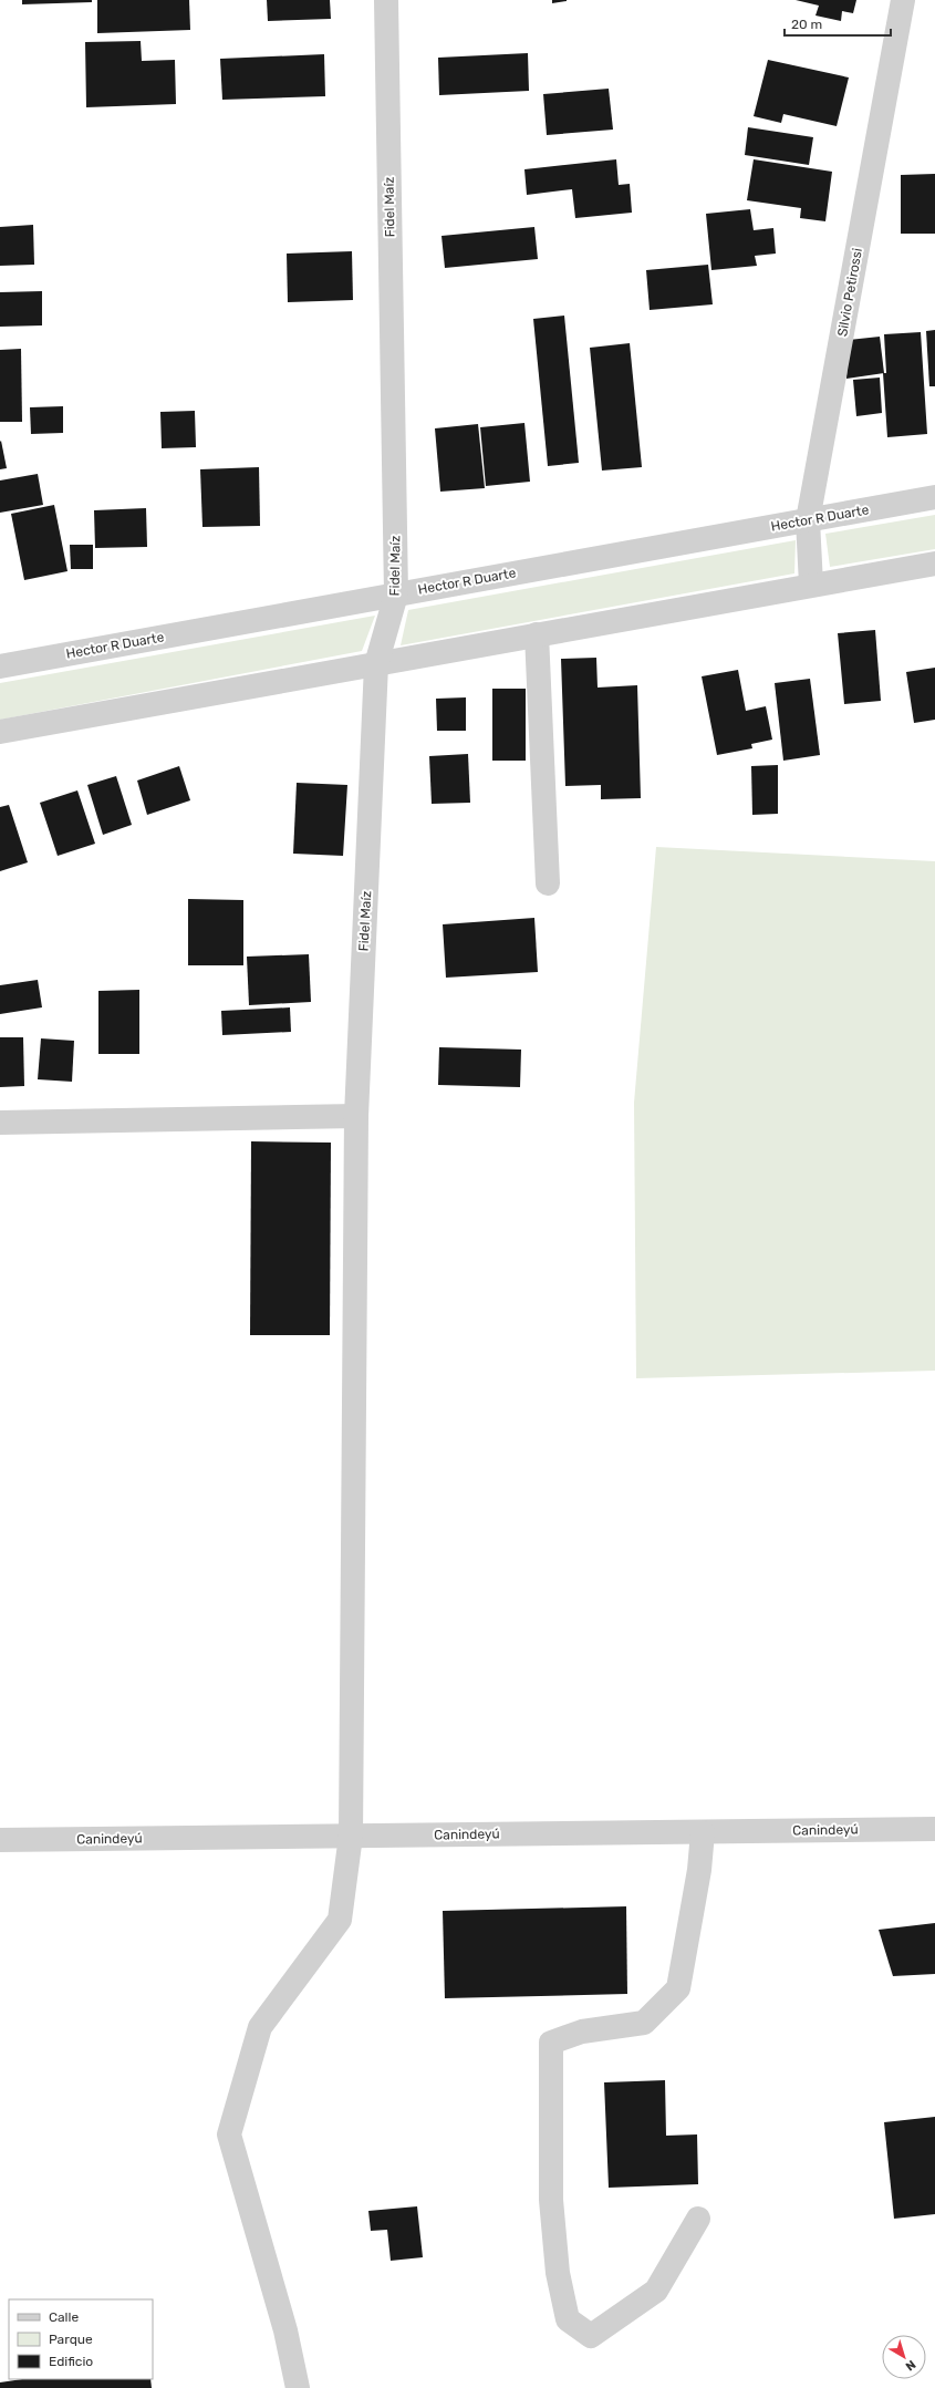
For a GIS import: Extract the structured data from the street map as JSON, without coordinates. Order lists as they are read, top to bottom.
{
  "streets": {
    "street": [
      "Fidel Maíz",
      "Silvio Petirossi",
      "Hector R Duarte",
      "Canindeyú"
    ]
  },
  "crossings": [
    ["Fidel Maíz", "Hector R Duarte"],
    ["Fidel Maíz", "Canindeyú"],
    ["Silvio Petirossi", "Hector R Duarte"]
  ],
  "legend": ["Calle", "Parque", "Edificio"],
  "scale_bar": "20 m",
  "north": "bottom right"
}
